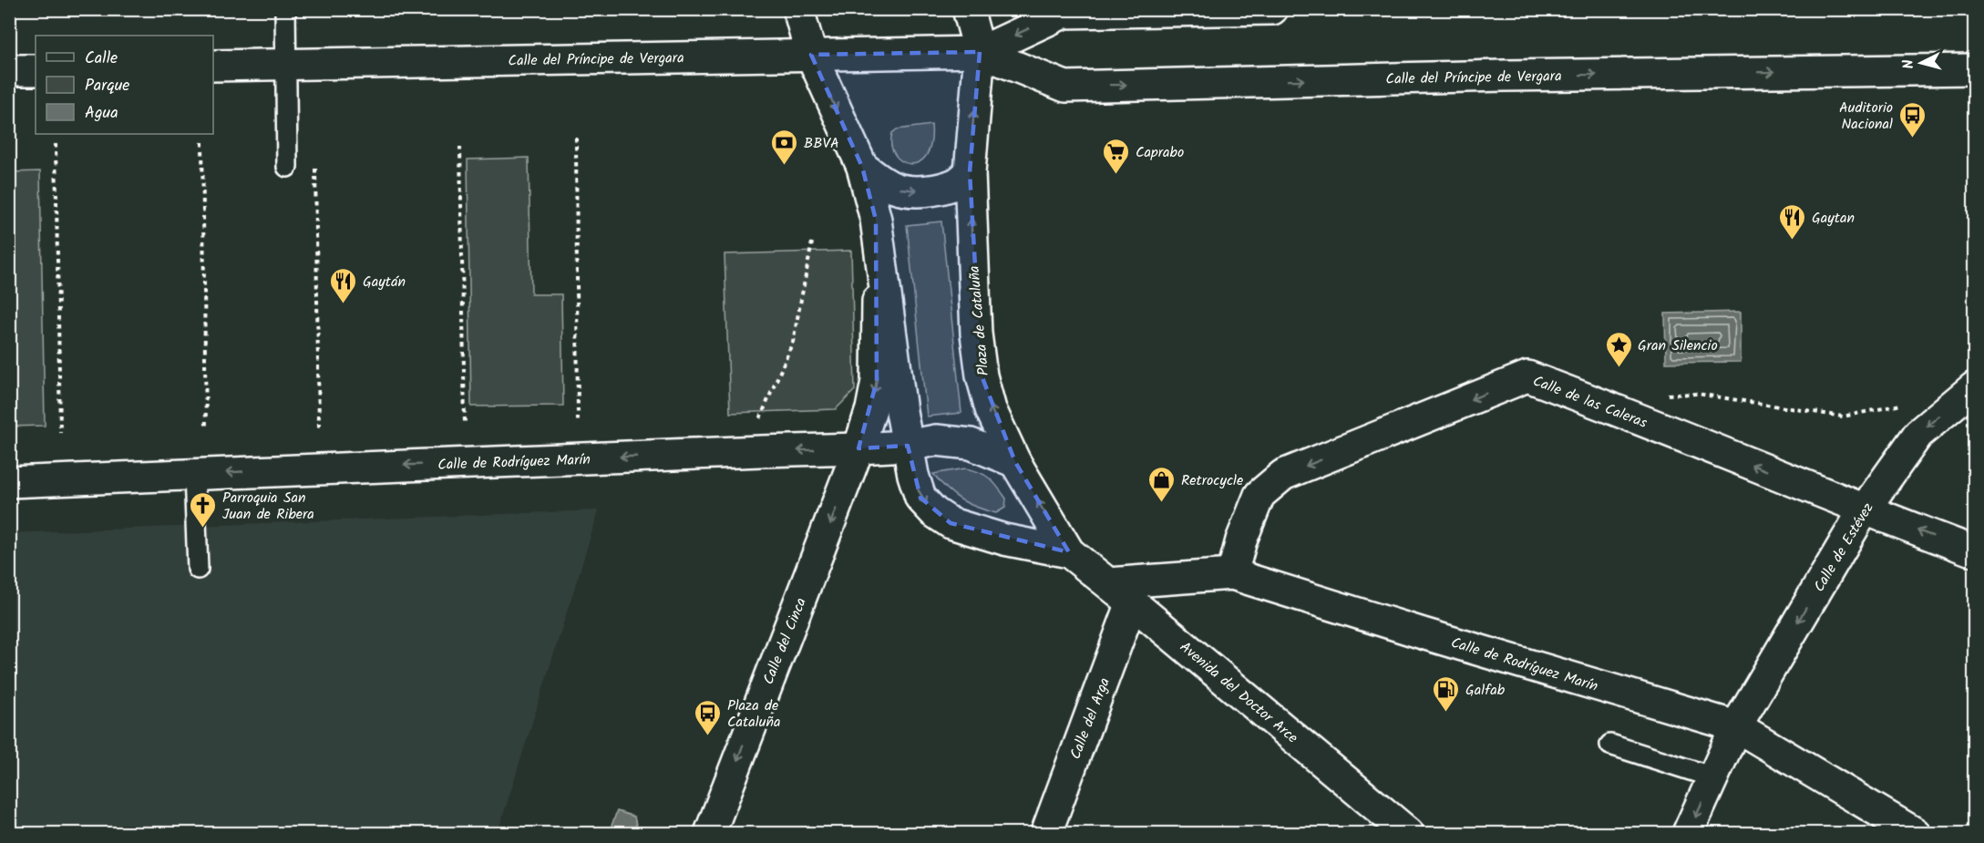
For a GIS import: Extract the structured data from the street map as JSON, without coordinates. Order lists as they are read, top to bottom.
{
  "streets": {
    "street": [
      "Calle del Príncipe de Vergara",
      "Plaza de Cataluña",
      "Calle de las Caleras",
      "Calle de Rodríguez Marín",
      "Calle de Estévez",
      "Calle del Cinca",
      "Avenida del Doctor Arce",
      "Calle del Arga"
    ]
  },
  "crossings": [
    ["Calle del Príncipe de Vergara", "Plaza de Cataluña"],
    ["Plaza de Cataluña", "Calle de Rodríguez Marín"],
    ["Plaza de Cataluña", "Avenida del Doctor Arce"],
    ["Calle de las Caleras", "Calle de Rodríguez Marín"],
    ["Calle de las Caleras", "Calle de Estévez"],
    ["Calle de Rodríguez Marín", "Calle de Estévez"],
    ["Calle de Rodríguez Marín", "Calle del Cinca"],
    ["Calle de Rodríguez Marín", "Avenida del Doctor Arce"],
    ["Avenida del Doctor Arce", "Calle del Arga"]
  ],
  "one_way": [
    "Calle de las Caleras",
    "Calle de Rodríguez Marín",
    "Calle de Estévez",
    "Calle del Cinca"
  ],
  "places": {
    "bus stop": ["Auditorio Nacional", "Plaza de Cataluña"],
    "bank": ["BBVA"],
    "supermarket": ["Caprabo"],
    "restaurant": ["Gaytan", "Gaytán"],
    "place": ["Gran Silencio"],
    "shop": ["Retrocycle"],
    "church": ["Parroquia San Juan de Ribera"],
    "fuel station": ["Galfab"]
  },
  "legend": ["Calle", "Parque", "Agua"],
  "north": "left"
}
